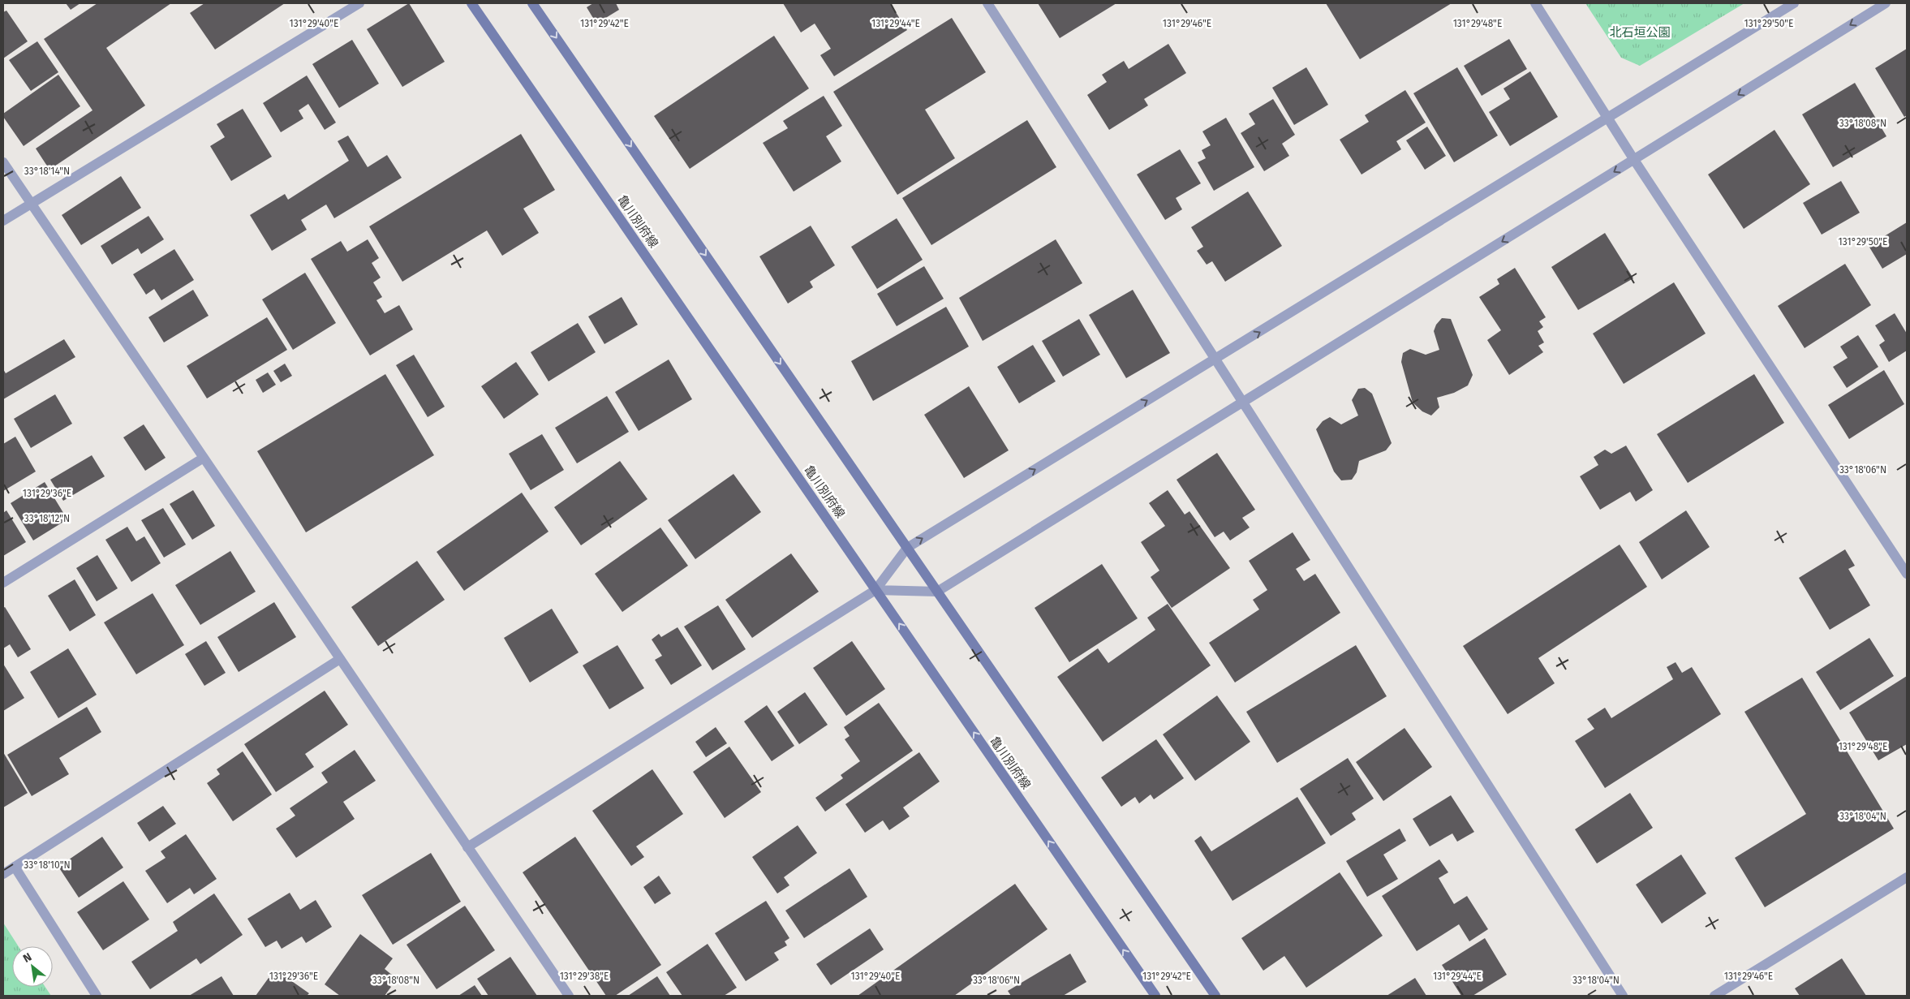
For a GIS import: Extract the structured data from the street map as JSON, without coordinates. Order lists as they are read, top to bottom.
{
  "streets": {
    "main road": ["亀川別府線"]
  },
  "parks": ["北石垣公園"],
  "north": "top left",
  "coordinates": [
    "131°29'48\"E",
    "131°29'50\"E",
    "131°29'40\"E",
    "131°29'42\"E",
    "131°29'44\"E",
    "131°29'46\"E",
    "33°18'08\"N",
    "33°18'14\"N",
    "33°18'06\"N",
    "131°29'36\"E",
    "33°18'12\"N",
    "33°18'04\"N",
    "33°18'10\"N",
    "131°29'38\"E"
  ]
}
